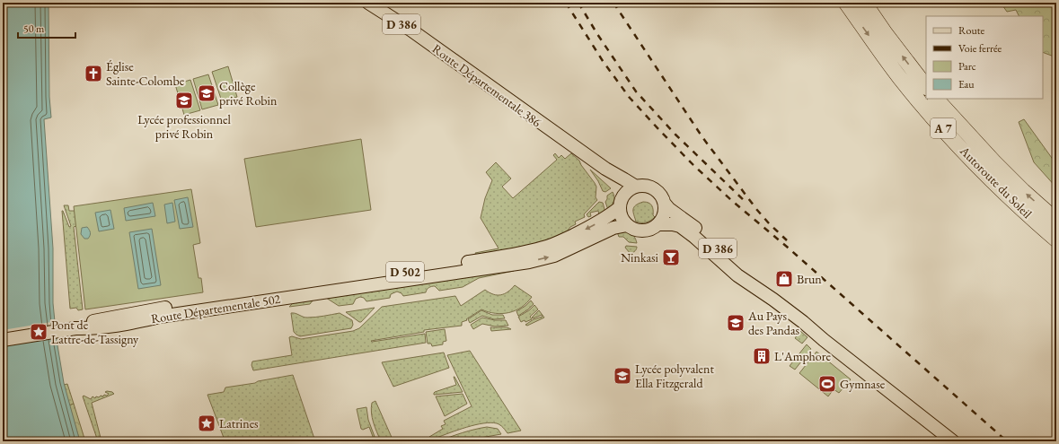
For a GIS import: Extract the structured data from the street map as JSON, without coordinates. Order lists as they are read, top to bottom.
{
  "streets": {
    "highway": ["A 7", "Autoroute du Soleil"],
    "main road": [
      "D 386",
      "Route Départementale 386",
      "D 502",
      "Route Départementale 502"
    ]
  },
  "crossings": [
    ["D 386", "Route Départementale 386"],
    ["D 386", "Route Départementale 502"],
    ["Route Départementale 386", "Route Départementale 502"],
    ["D 502", "Route Départementale 502"]
  ],
  "places": {
    "church": ["Église Sainte-Colombe"],
    "school or university": [
      "Collège privé Robin",
      "Lycée professionnel privé Robin",
      "Au Pays des Pandas",
      "Lycée polyvalent Ella Fitzgerald"
    ],
    "bar": ["Ninkasi"],
    "shop": ["Brun"],
    "place": ["Pont de Lattre-de-Tassigny", "Latrines"],
    "building": ["L'Amphore"],
    "sports": ["Gymnase"]
  },
  "legend": [
    "Route",
    "Voie ferrée",
    "Parc",
    "Eau"
  ],
  "scale_bar": "50 m"
}
